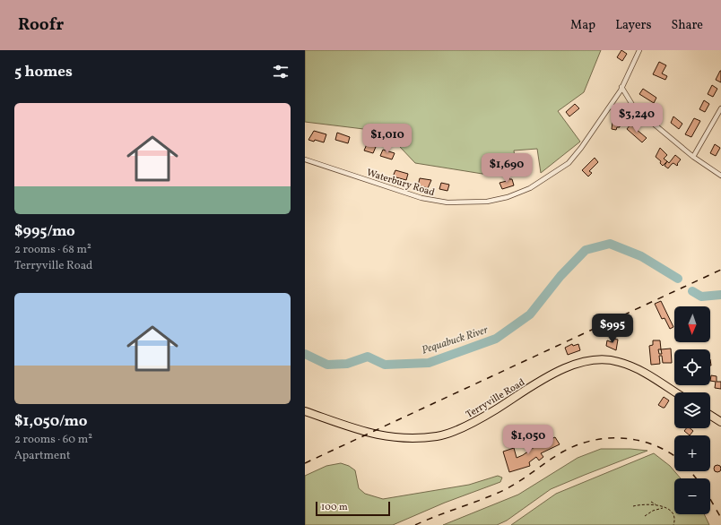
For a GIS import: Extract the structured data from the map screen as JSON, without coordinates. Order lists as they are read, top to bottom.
{
  "streets": {
    "highway": ["Terryville Road"],
    "street": ["Waterbury Road"]
  },
  "water": ["Pequabuck River"],
  "scale_bar": "100 m",
  "north": "bottom",
  "page": {
    "header": "Roofr",
    "nav": ["Map", "Layers", "Share"],
    "heading": "5 homes",
    "list": [
      {
        "name": "$995/mo",
        "note": "2 rooms · 68 m² · Terryville Road"
      },
      {
        "name": "$1,050/mo",
        "note": "2 rooms · 60 m² · Apartment"
      }
    ],
    "price": [
      "$3,240",
      "$1,010",
      "$1,690",
      "$995",
      "$1,050"
    ],
    "map_buttons": ["+", "−"],
    "scale": "100 m"
  }
}
